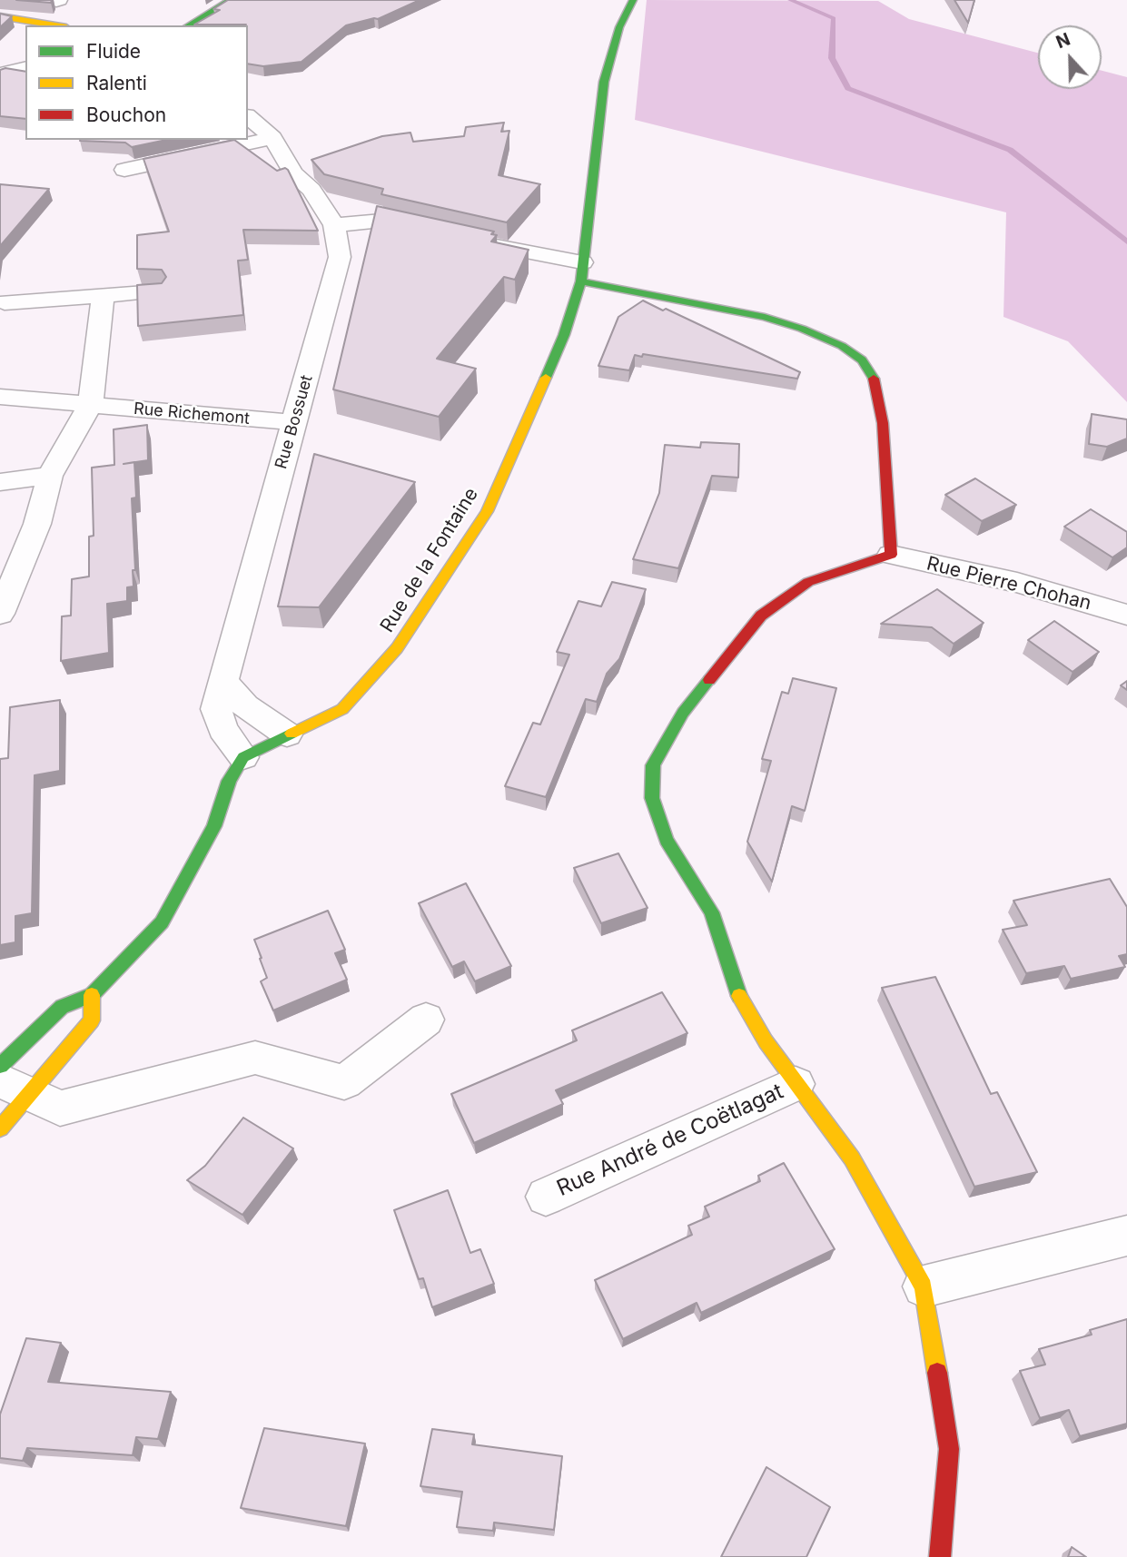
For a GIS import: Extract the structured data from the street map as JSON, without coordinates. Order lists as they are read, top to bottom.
{
  "streets": {
    "main road": ["Rue de la Fontaine", "Rue André de Coëtlagat"],
    "street": ["Rue Richemont", "Rue Bossuet", "Rue Pierre Chohan"]
  },
  "crossings": [
    ["Rue Richemont", "Rue Bossuet"],
    ["Rue Bossuet", "Rue de la Fontaine"],
    ["Rue Pierre Chohan", "Rue André de Coëtlagat"]
  ],
  "legend": ["Fluide", "Ralenti", "Bouchon"],
  "north": "top"
}
